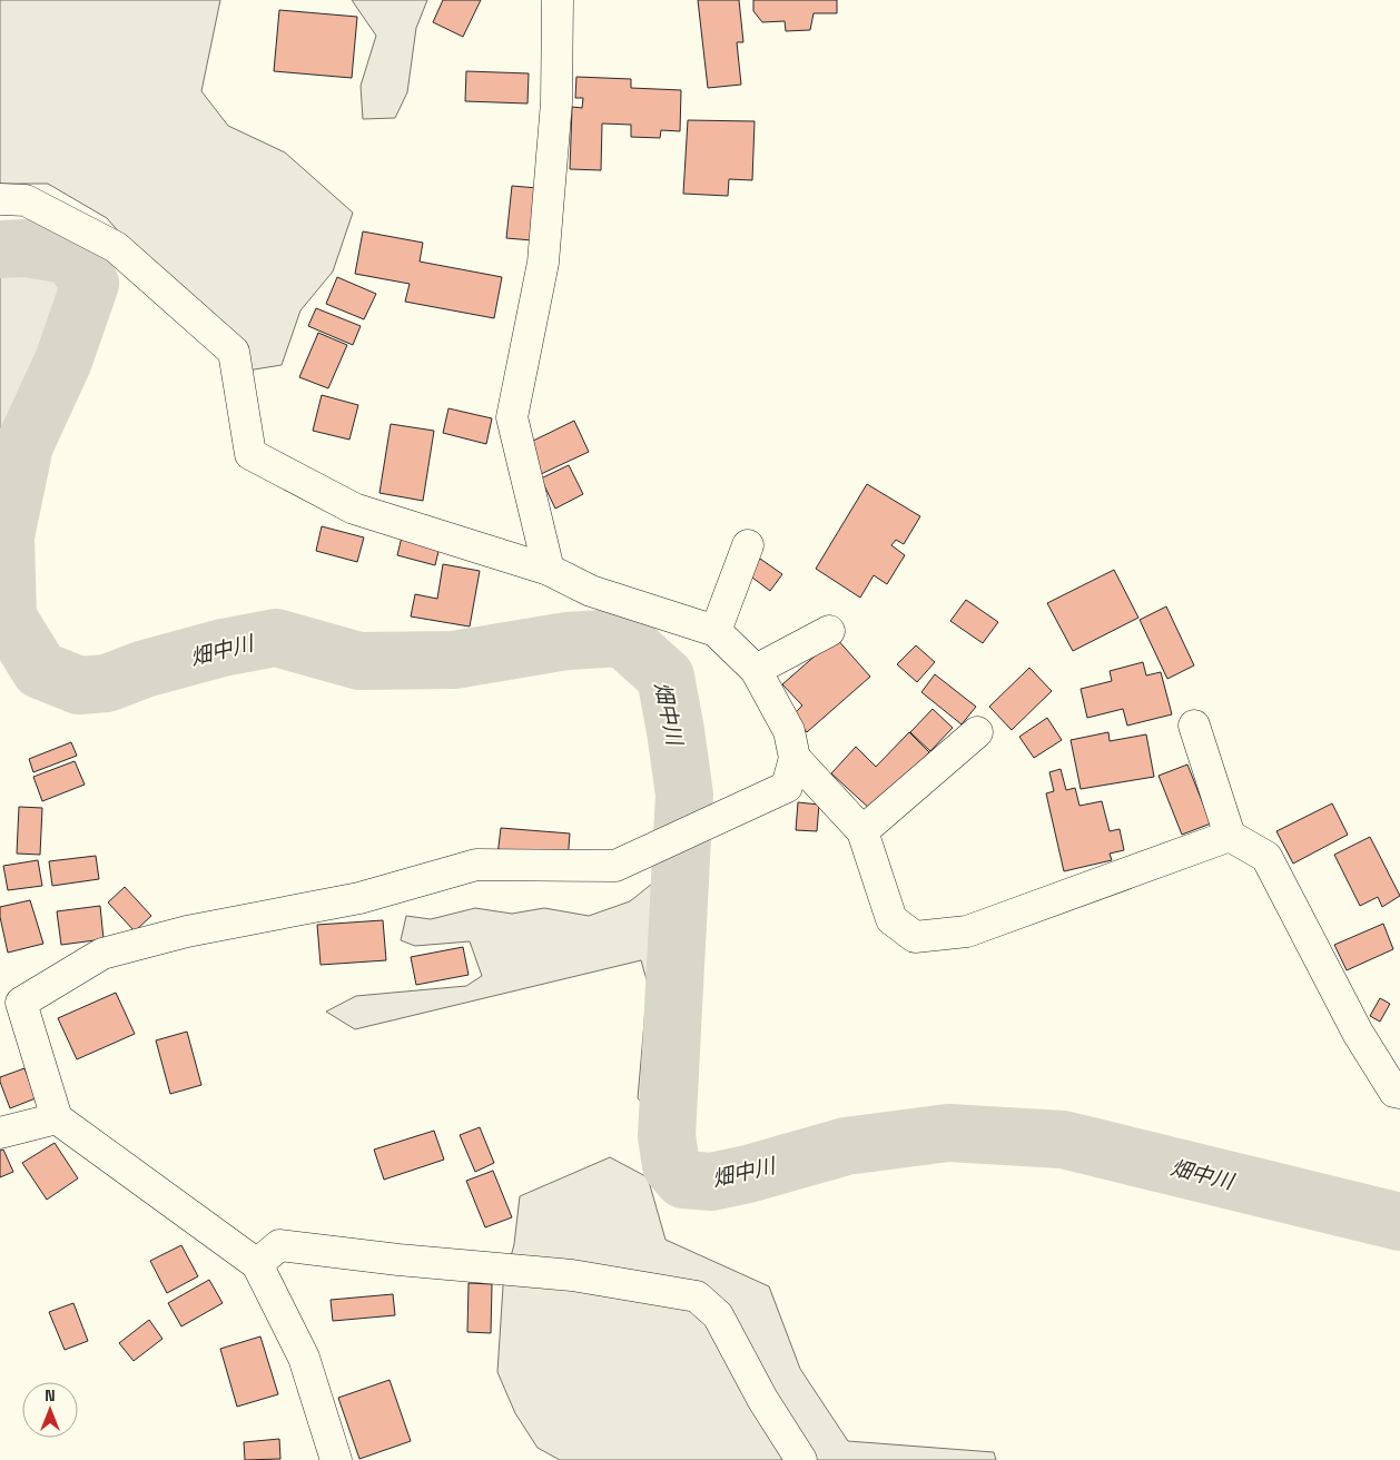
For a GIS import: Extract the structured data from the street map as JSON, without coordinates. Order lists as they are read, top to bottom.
{
  "water": ["畑中川"],
  "north": "top"
}
